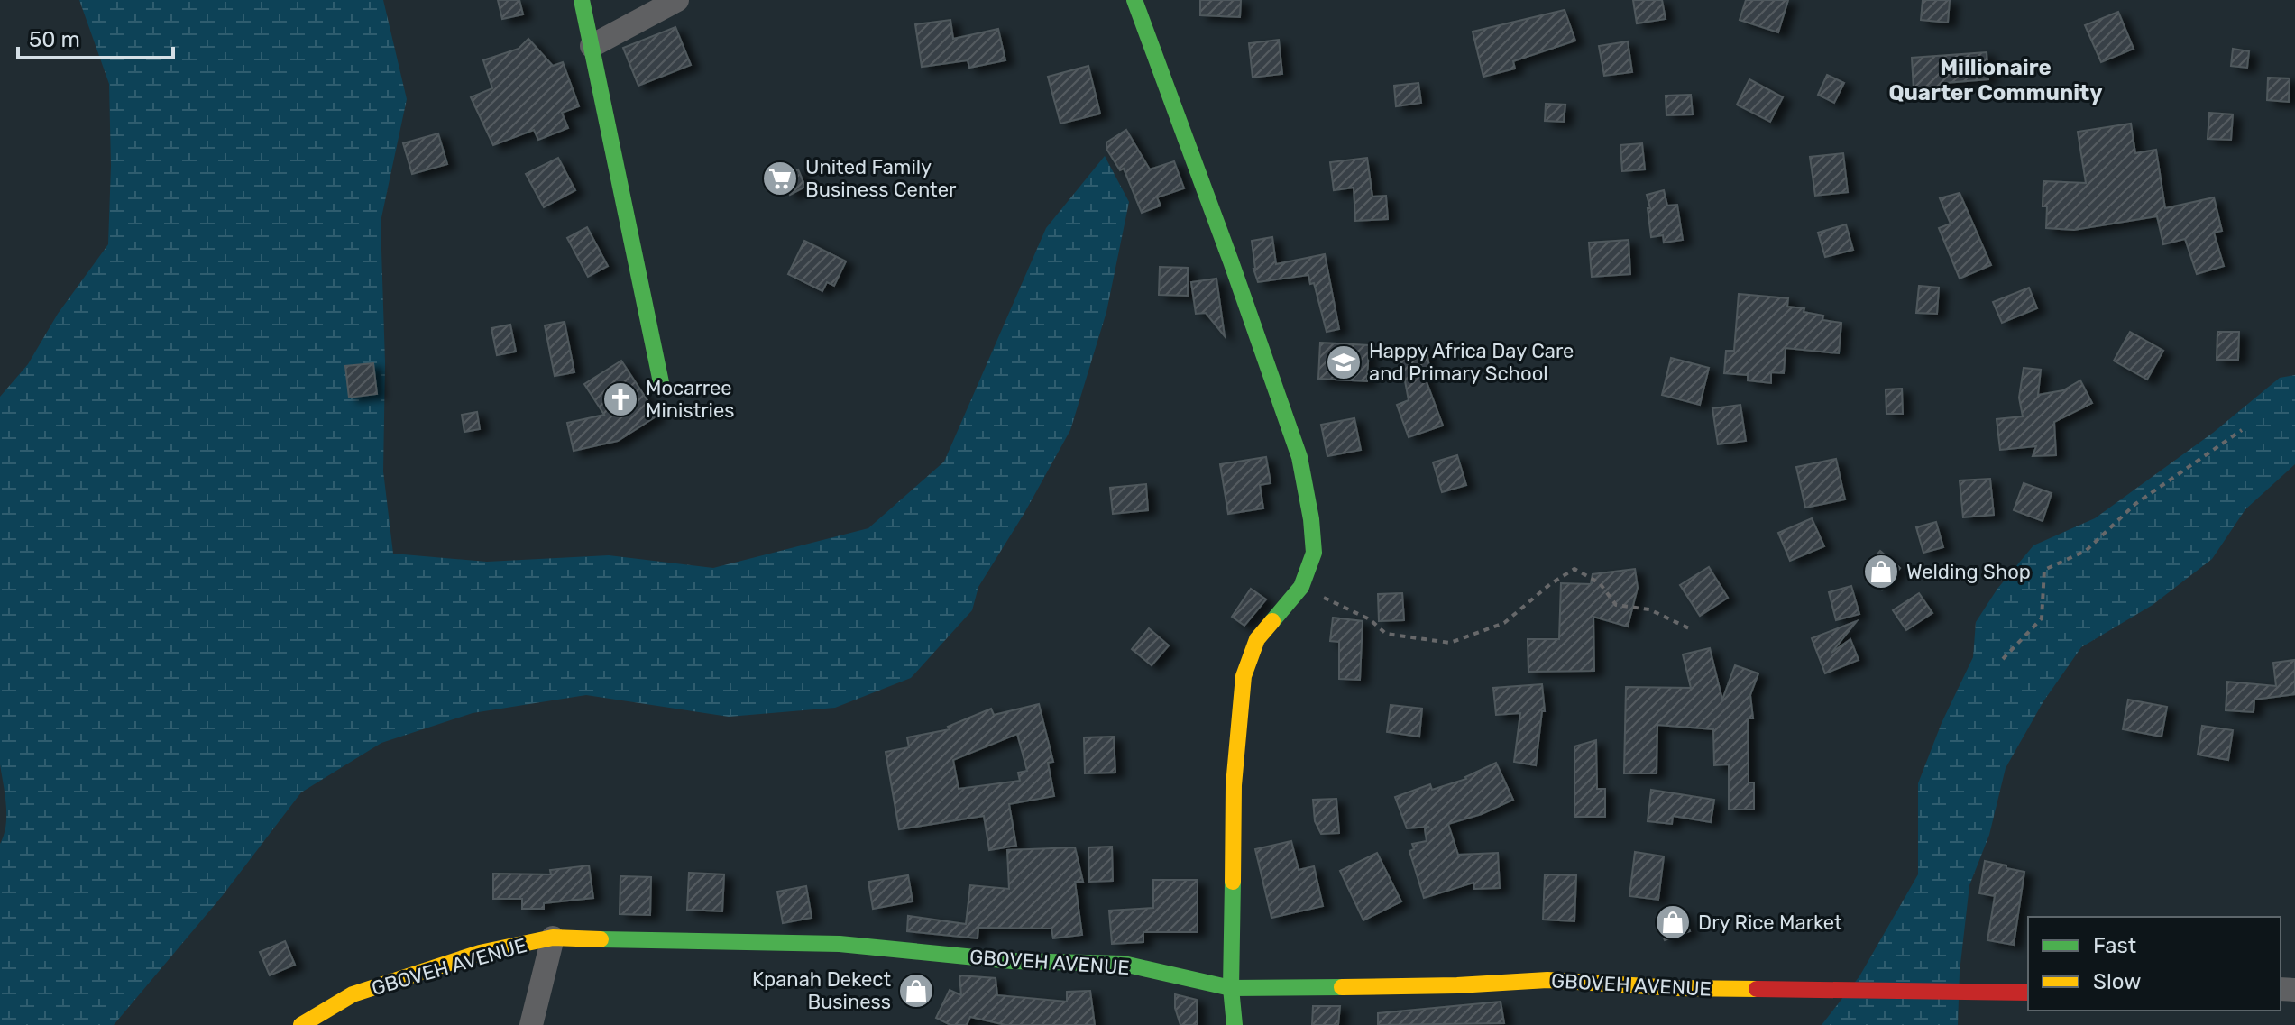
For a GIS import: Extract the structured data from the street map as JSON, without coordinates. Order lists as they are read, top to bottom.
{
  "streets": {
    "street": ["GBOVEH AVENUE"]
  },
  "districts": ["Millionaire Quarter Community"],
  "places": {
    "supermarket": ["United Family Business Center"],
    "school or university": ["Happy Africa Day Care and Primary School"],
    "church": ["Mocarree Ministries"],
    "shop": ["Welding Shop", "Dry Rice Market", "Kpanah Dekect Business"]
  },
  "legend": ["Fast", "Slow"],
  "scale_bar": "50 m"
}
